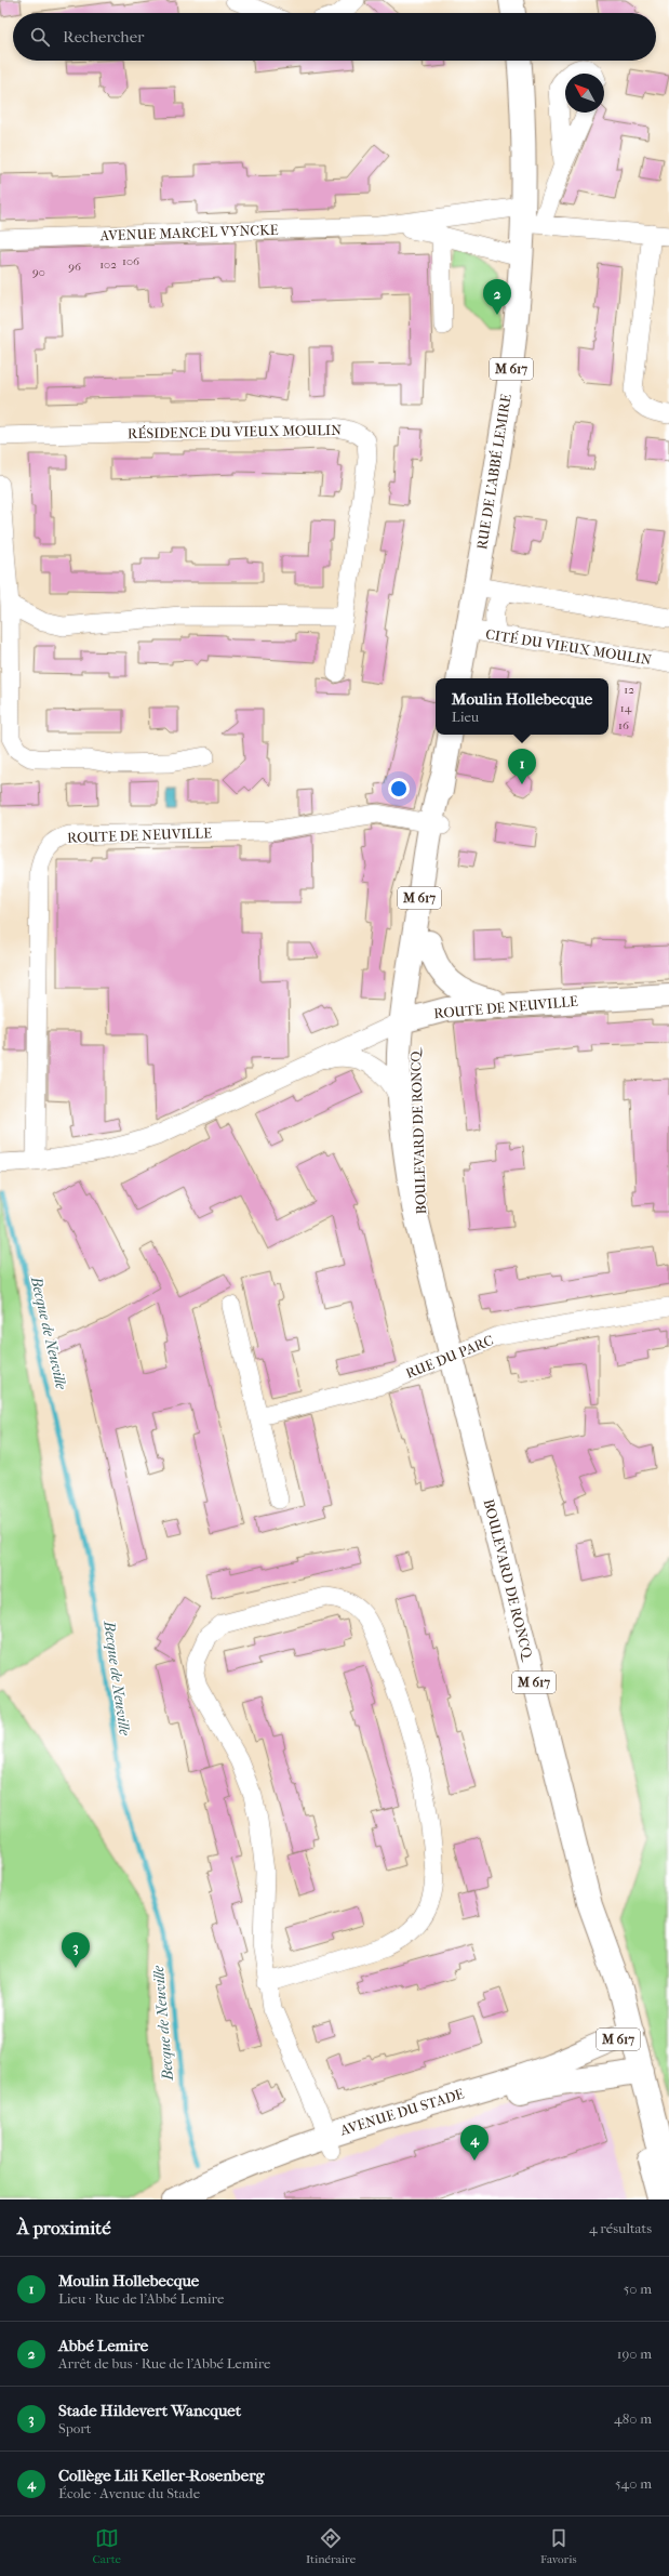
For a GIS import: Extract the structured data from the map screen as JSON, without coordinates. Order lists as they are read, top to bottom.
{
  "streets": {
    "main road": [
      "M 617",
      "RUE DE L'ABBÉ LEMIRE",
      "ROUTE DE NEUVILLE",
      "BOULEVARD DE RONCQ",
      "AVENUE DU STADE"
    ],
    "street": [
      "AVENUE MARCEL VYNCKE",
      "RÉSIDENCE DU VIEUX MOULIN",
      "CITÉ DU VIEUX MOULIN",
      "RUE DU PARC"
    ]
  },
  "crossings": [
    ["AVENUE MARCEL VYNCKE", "RUE DE L'ABBÉ LEMIRE"],
    ["M 617", "ROUTE DE NEUVILLE"],
    ["M 617", "BOULEVARD DE RONCQ"],
    ["RUE DE L'ABBÉ LEMIRE", "CITÉ DU VIEUX MOULIN"],
    ["ROUTE DE NEUVILLE", "BOULEVARD DE RONCQ"],
    ["BOULEVARD DE RONCQ", "RUE DU PARC"],
    ["BOULEVARD DE RONCQ", "AVENUE DU STADE"]
  ],
  "water": ["Becque de Neuville"],
  "house_numbers": [
    "106",
    "102",
    "96",
    "90",
    "12",
    "14",
    "16"
  ],
  "north": "top left",
  "page": {
    "search": "Rechercher",
    "pins": [
      "2",
      "1",
      "3",
      "4"
    ],
    "popup": ["Moulin Hollebecque", "Lieu"],
    "heading": ["À proximité", "4 résultats"],
    "list": [
      {
        "mark": "1",
        "name": "Moulin Hollebecque",
        "note": "Lieu · Rue de l'Abbé Lemire",
        "value": "50 m"
      },
      {
        "mark": "2",
        "name": "Abbé Lemire",
        "note": "Arrêt de bus · Rue de l'Abbé Lemire",
        "value": "190 m"
      },
      {
        "mark": "3",
        "name": "Stade Hildevert Wancquet",
        "note": "Sport",
        "value": "480 m"
      },
      {
        "mark": "4",
        "name": "Collège Lili Keller-Rosenberg",
        "note": "École · Avenue du Stade",
        "value": "540 m"
      }
    ],
    "nav": ["Carte", "Itinéraire", "Favoris"]
  }
}
